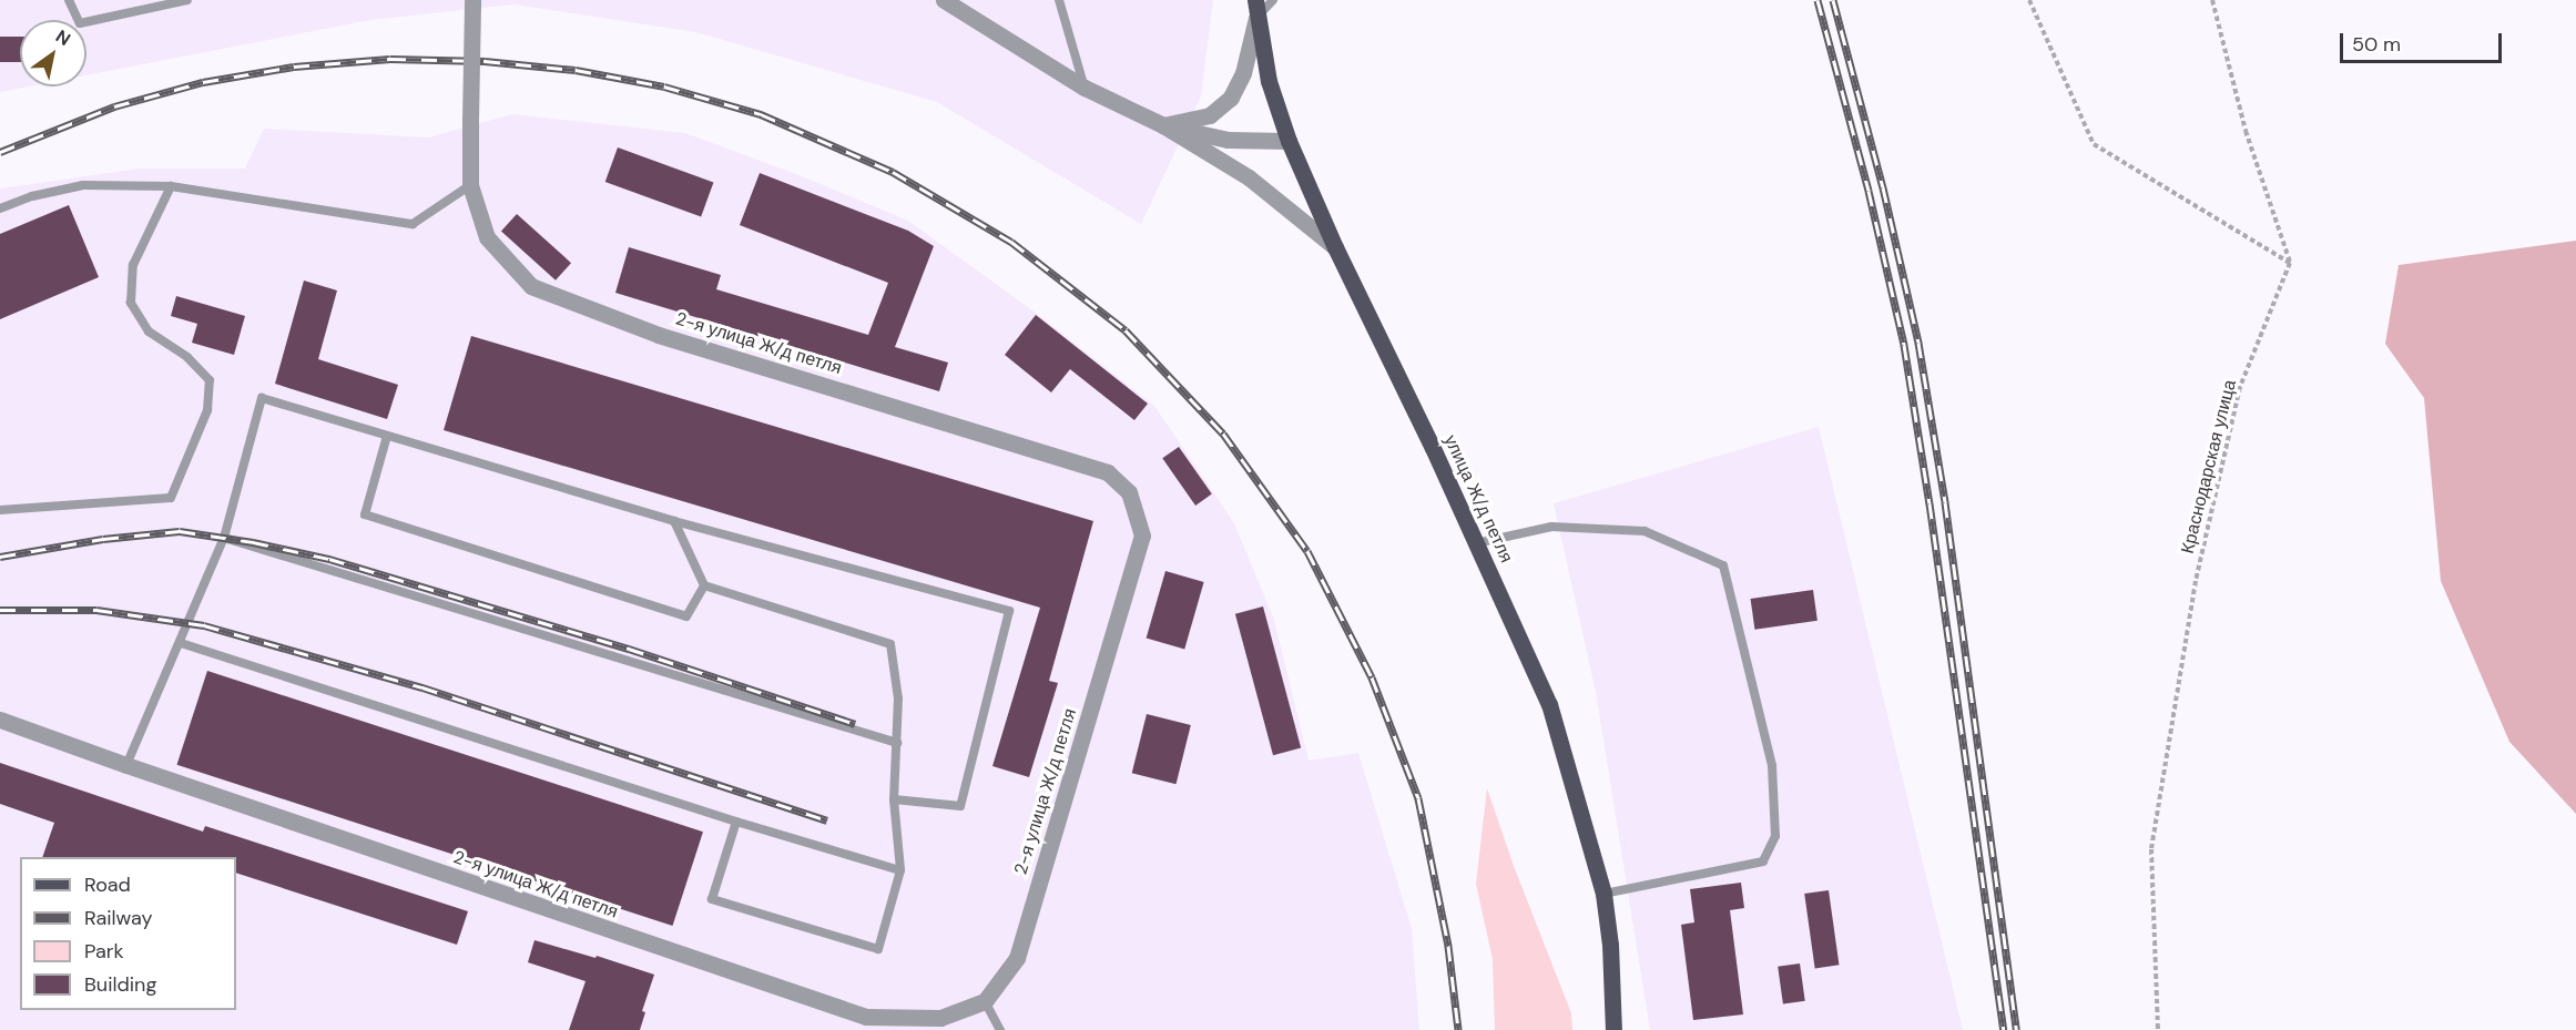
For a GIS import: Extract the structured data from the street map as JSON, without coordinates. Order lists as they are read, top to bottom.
{
  "streets": {
    "main road": ["улица Ж/д петля"],
    "street": ["2-я улица Ж/д петля"],
    "path": ["Краснодарская улица"]
  },
  "legend": [
    "Road",
    "Railway",
    "Park",
    "Building"
  ],
  "scale_bar": "50 m",
  "north": "top right"
}
